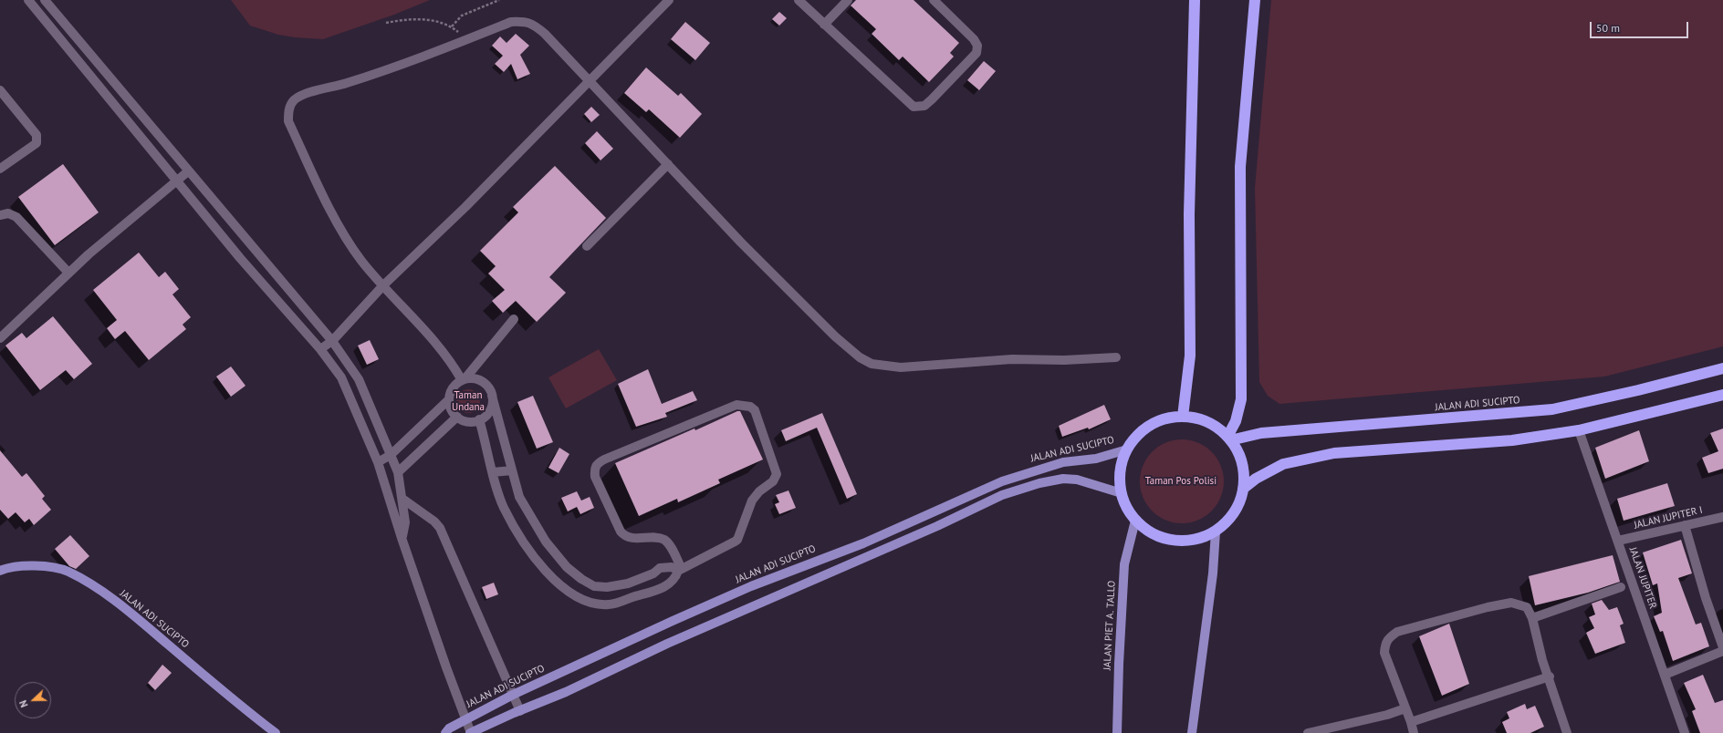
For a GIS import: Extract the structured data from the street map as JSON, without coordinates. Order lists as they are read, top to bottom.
{
  "streets": {
    "highway": ["JALAN ADI SUCIPTO"],
    "main road": ["JALAN PIET A. TALLO"],
    "street": ["JALAN JUPITER I", "JALAN JUPITER"]
  },
  "crossings": [
    ["JALAN ADI SUCIPTO", "JALAN PIET A. TALLO"],
    ["JALAN JUPITER I", "JALAN JUPITER"]
  ],
  "parks": ["Taman Undana", "Taman Pos Polisi"],
  "scale_bar": "50 m",
  "north": "left"
}
